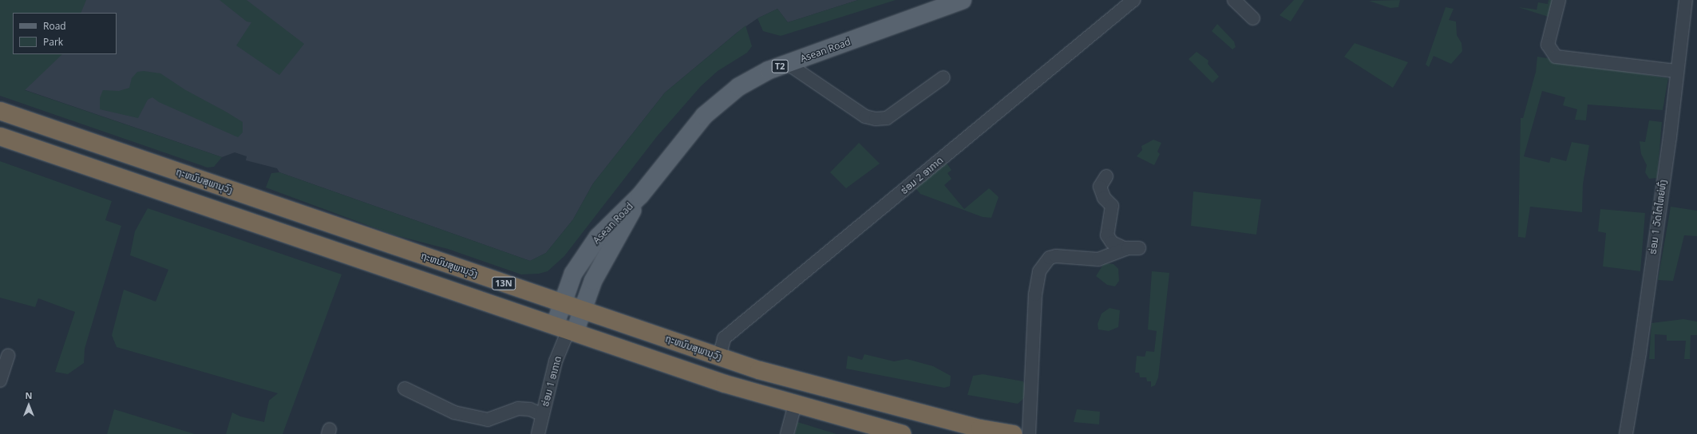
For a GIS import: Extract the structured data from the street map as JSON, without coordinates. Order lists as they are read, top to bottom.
{
  "streets": {
    "highway": ["ຖະຫນົນສຸພານຸວົງ", "13N"],
    "main road": ["Asean Road", "T2"],
    "street": ["ຮ່ອມ 2 ອາກາດ", "ຮ່ອມ 1 ວັດໄຕໄຫຍ່ທົ່ງ", "ຮ່ອມ 1 ອາກາດ"]
  },
  "crossings": [
    ["Asean Road", "ຖະຫນົນສຸພານຸວົງ"],
    ["Asean Road", "13N"],
    ["Asean Road", "ຮ່ອມ 1 ອາກາດ"],
    ["ຮ່ອມ 2 ອາກາດ", "ຖະຫນົນສຸພານຸວົງ"],
    ["13N", "ຮ່ອມ 1 ອາກາດ"]
  ],
  "legend": ["Road", "Park"],
  "north": "top"
}
